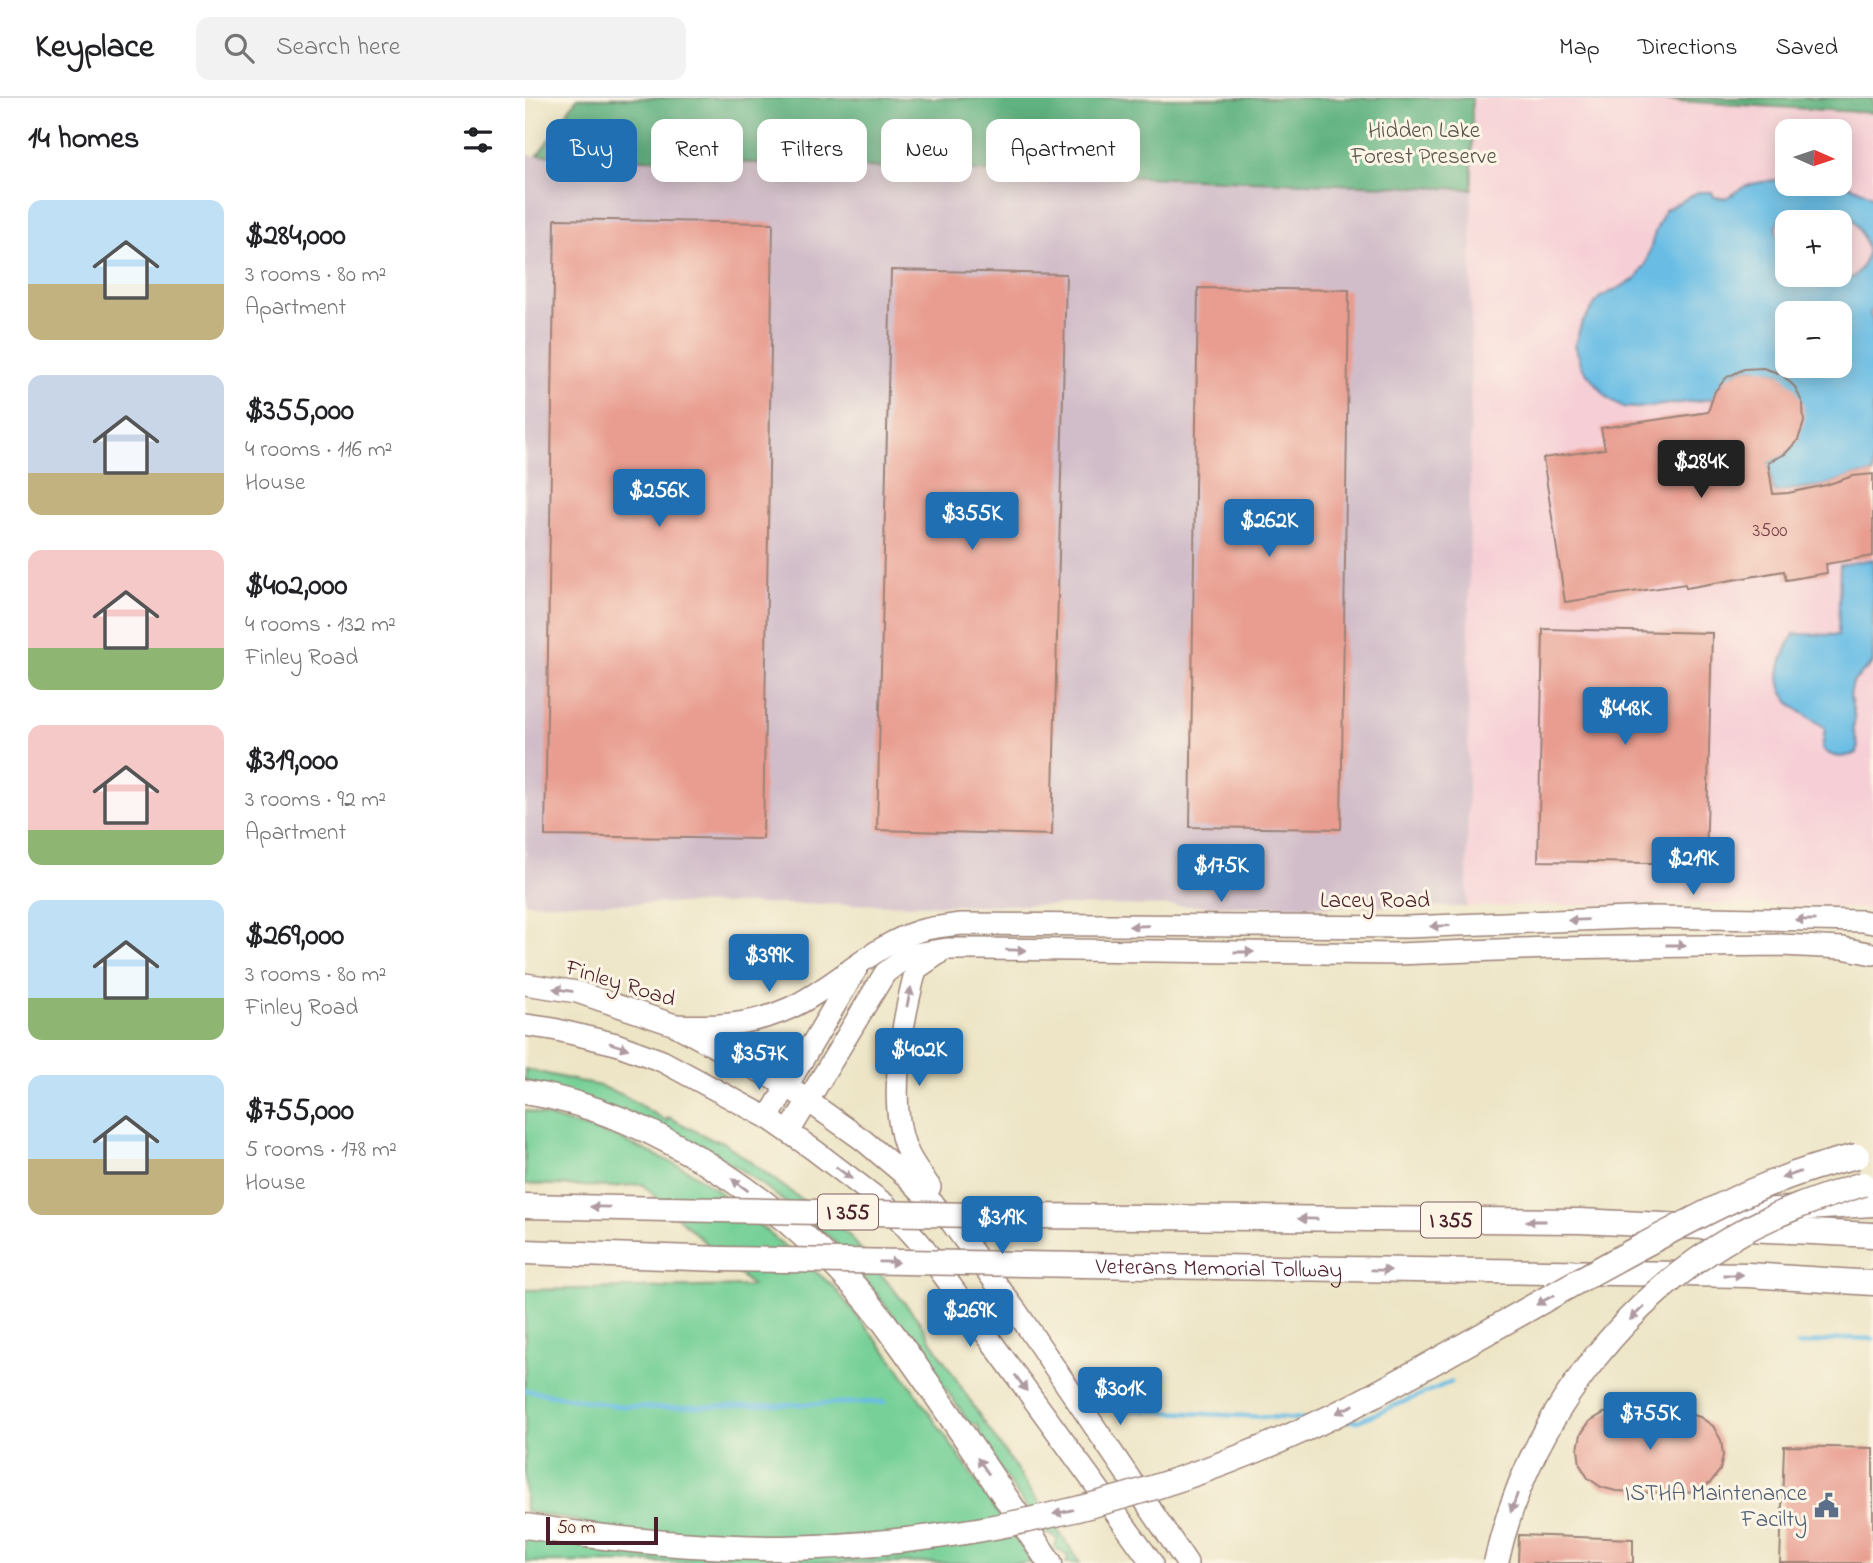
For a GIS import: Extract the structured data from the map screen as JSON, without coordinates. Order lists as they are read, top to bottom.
{
  "streets": {
    "highway": ["I 355", "Veterans Memorial Tollway"],
    "main road": ["Lacey Road", "Finley Road"]
  },
  "crossings": [
    ["Lacey Road", "Finley Road"]
  ],
  "parks": ["Hidden Lake Forest Preserve"],
  "places": {
    "public building": ["ISTHA Maintenance Facilty"]
  },
  "house_numbers": ["3500"],
  "scale_bar": "50 m",
  "north": "right",
  "page": {
    "header": "Keyplace",
    "search": "Search here",
    "nav": ["Map", "Directions", "Saved"],
    "heading": "14 homes",
    "map_buttons": ["+", "−"],
    "chip": [
      "Buy",
      "Rent",
      "Filters",
      "New",
      "Apartment"
    ],
    "list": [
      {
        "name": "$284,000",
        "note": "3 rooms · 80 m² · Apartment"
      },
      {
        "name": "$355,000",
        "note": "4 rooms · 116 m² · House"
      },
      {
        "name": "$402,000",
        "note": "4 rooms · 132 m² · Finley Road"
      },
      {
        "name": "$319,000",
        "note": "3 rooms · 92 m² · Apartment"
      },
      {
        "name": "$269,000",
        "note": "3 rooms · 80 m² · Finley Road"
      },
      {
        "name": "$755,000",
        "note": "5 rooms · 178 m² · House"
      }
    ],
    "price": [
      "$284K",
      "$256K",
      "$355K",
      "$262K",
      "$448K",
      "$219K",
      "$175K",
      "$399K",
      "$402K",
      "$357K",
      "$319K",
      "$269K",
      "$301K",
      "$755K"
    ],
    "scale": "50 m"
  }
}
